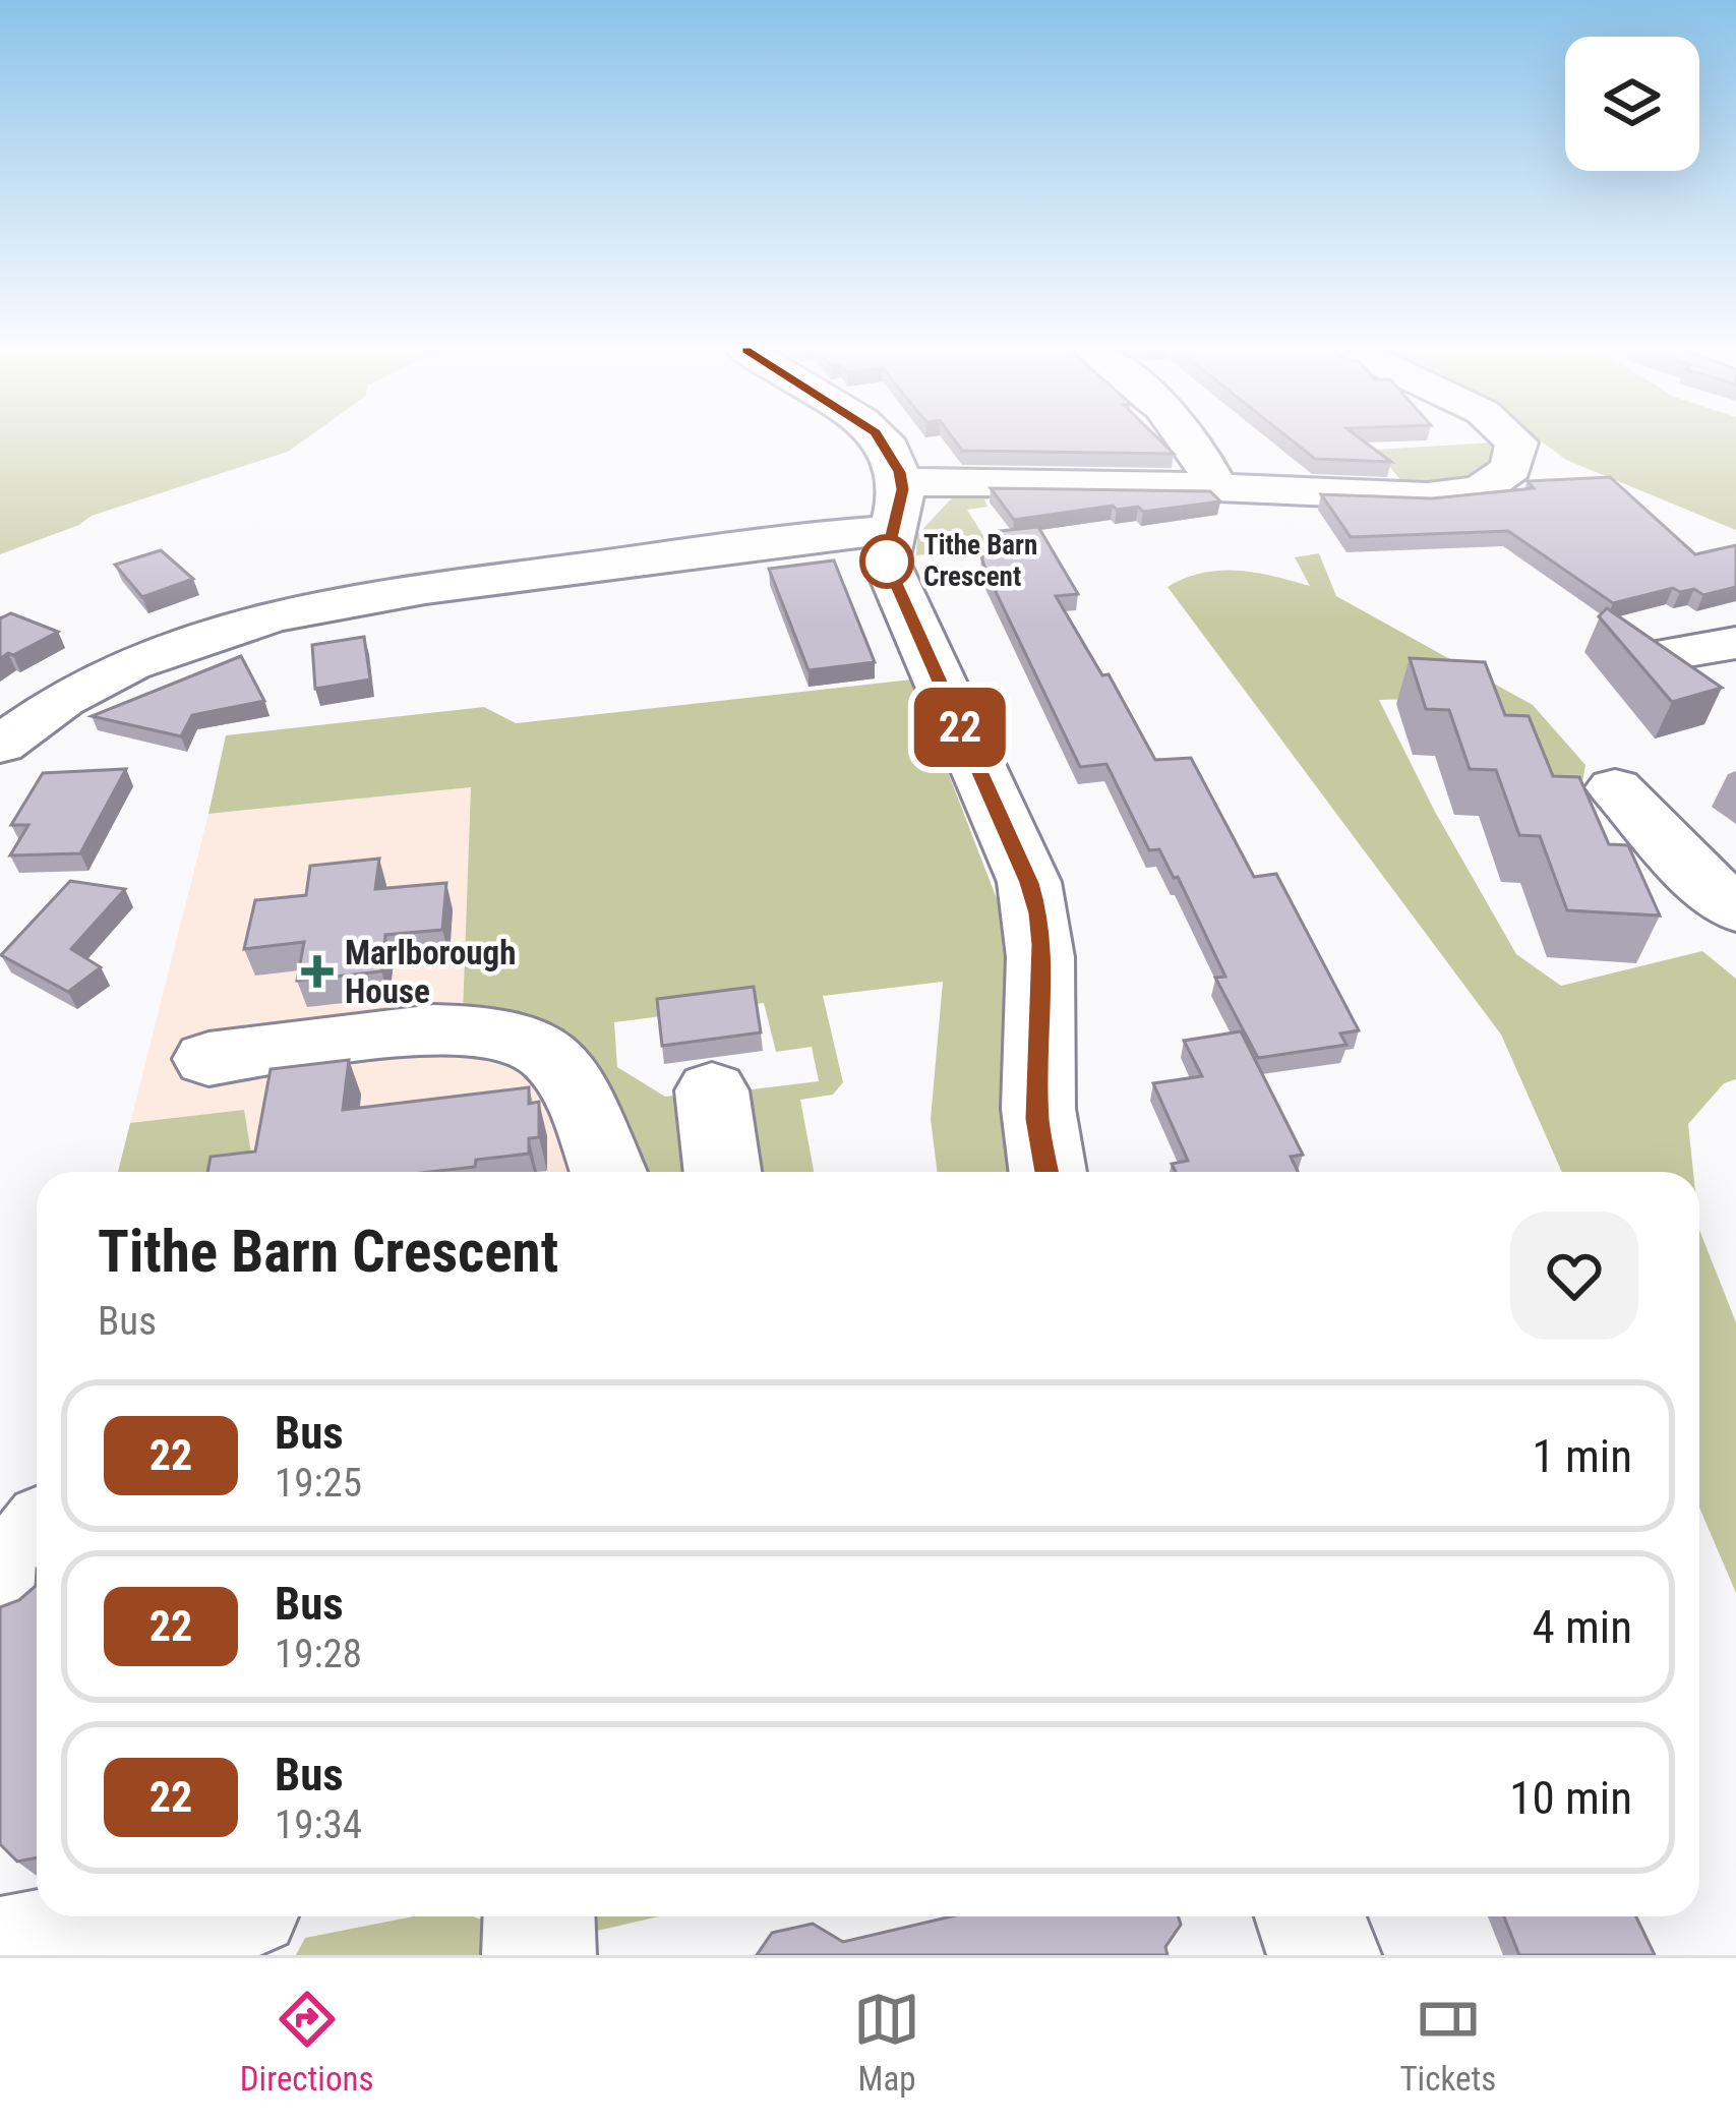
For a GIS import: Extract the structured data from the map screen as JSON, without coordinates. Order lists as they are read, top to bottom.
{
  "places": {
    "other": ["Tithe Barn Crescent"],
    "health": ["Marlborough House"]
  },
  "lines": ["bus line 22"],
  "page": {
    "on_map": "22",
    "heading": ["Tithe Barn Crescent", "Bus"],
    "list": [
      {
        "mark": "22",
        "name": "Bus",
        "note": "19:25",
        "value": "1 min"
      },
      {
        "mark": "22",
        "name": "Bus",
        "note": "19:28",
        "value": "4 min"
      },
      {
        "mark": "22",
        "name": "Bus",
        "note": "19:34",
        "value": "10 min"
      }
    ],
    "tabs": ["Directions", "Map", "Tickets"]
  }
}
